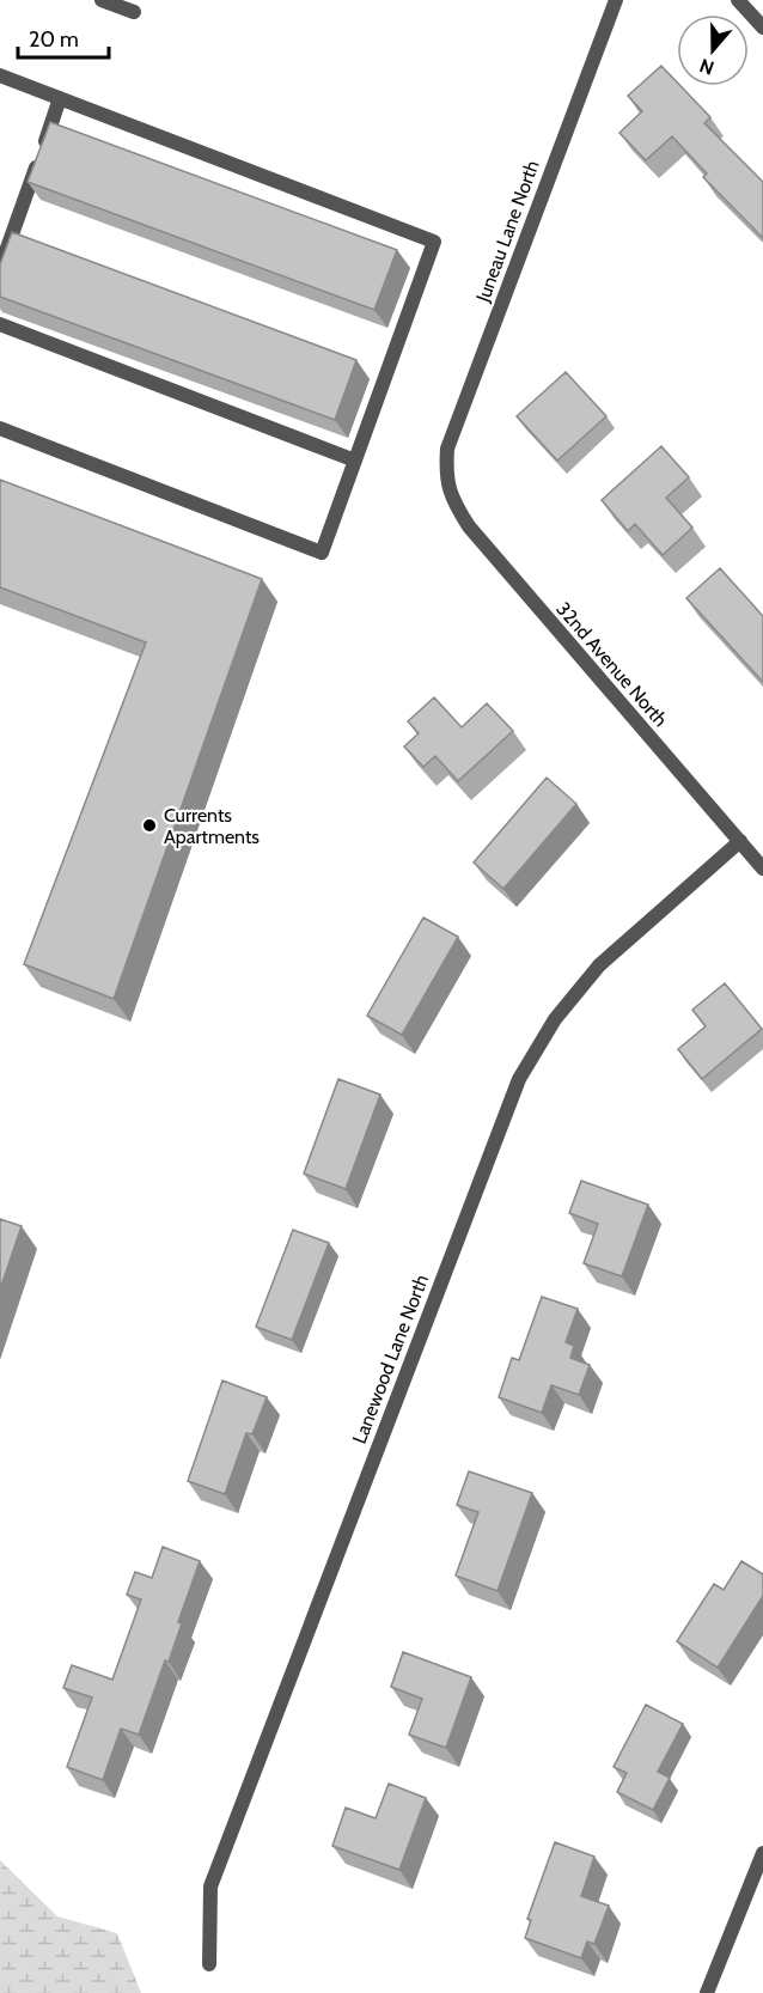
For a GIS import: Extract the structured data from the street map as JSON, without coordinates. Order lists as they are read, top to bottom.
{
  "streets": {
    "street": ["Juneau Lane North", "32nd Avenue North", "Lanewood Lane North"]
  },
  "crossings": [
    ["Juneau Lane North", "32nd Avenue North"],
    ["32nd Avenue North", "Lanewood Lane North"]
  ],
  "places": ["Currents Apartments"],
  "scale_bar": "20 m",
  "north": "bottom"
}
